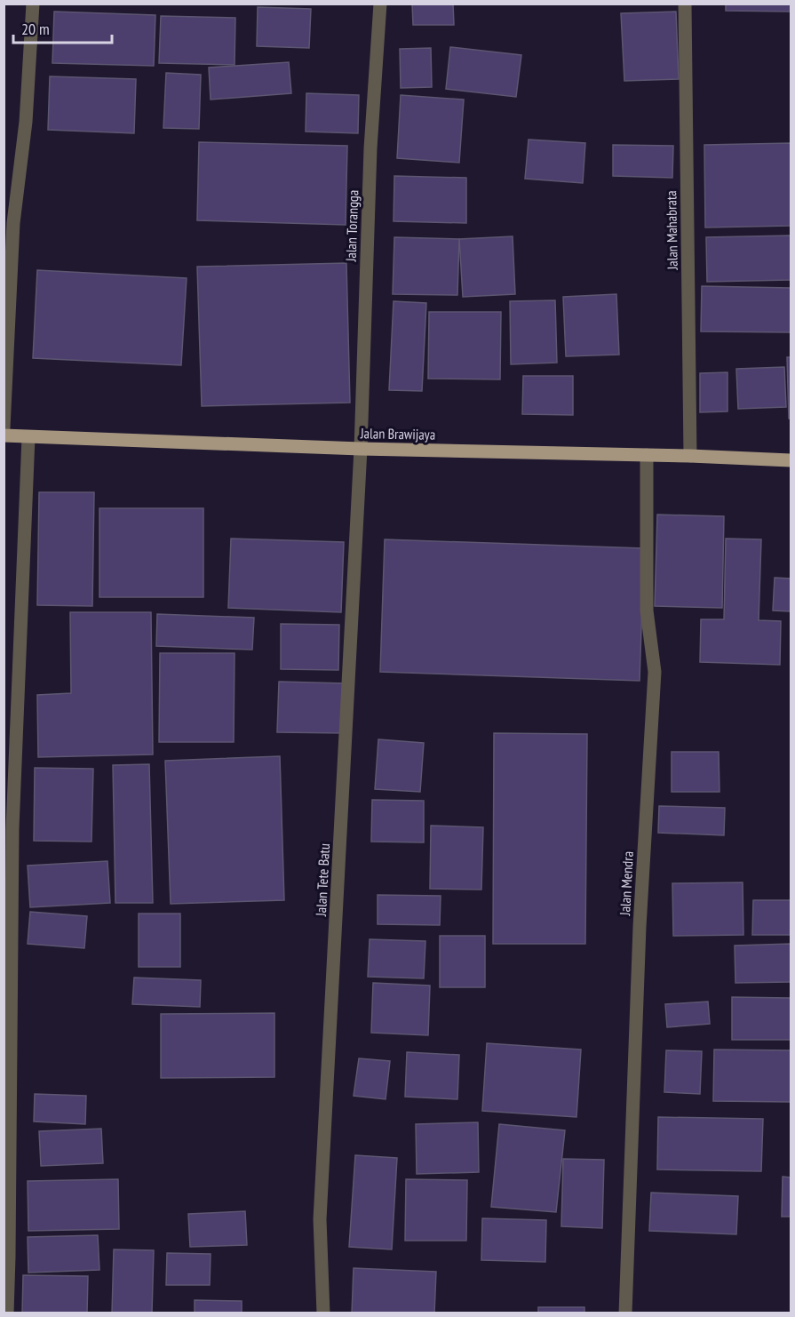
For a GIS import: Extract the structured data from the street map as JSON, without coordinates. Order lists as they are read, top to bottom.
{
  "streets": {
    "main road": ["Jalan Brawijaya"],
    "street": [
      "Jalan Torangga",
      "Jalan Mahabrata",
      "Jalan Tete Batu",
      "Jalan Mendra"
    ]
  },
  "crossings": [
    ["Jalan Torangga", "Jalan Brawijaya"],
    ["Jalan Torangga", "Jalan Tete Batu"],
    ["Jalan Mahabrata", "Jalan Brawijaya"],
    ["Jalan Brawijaya", "Jalan Tete Batu"],
    ["Jalan Brawijaya", "Jalan Mendra"]
  ],
  "scale_bar": "20 m"
}
